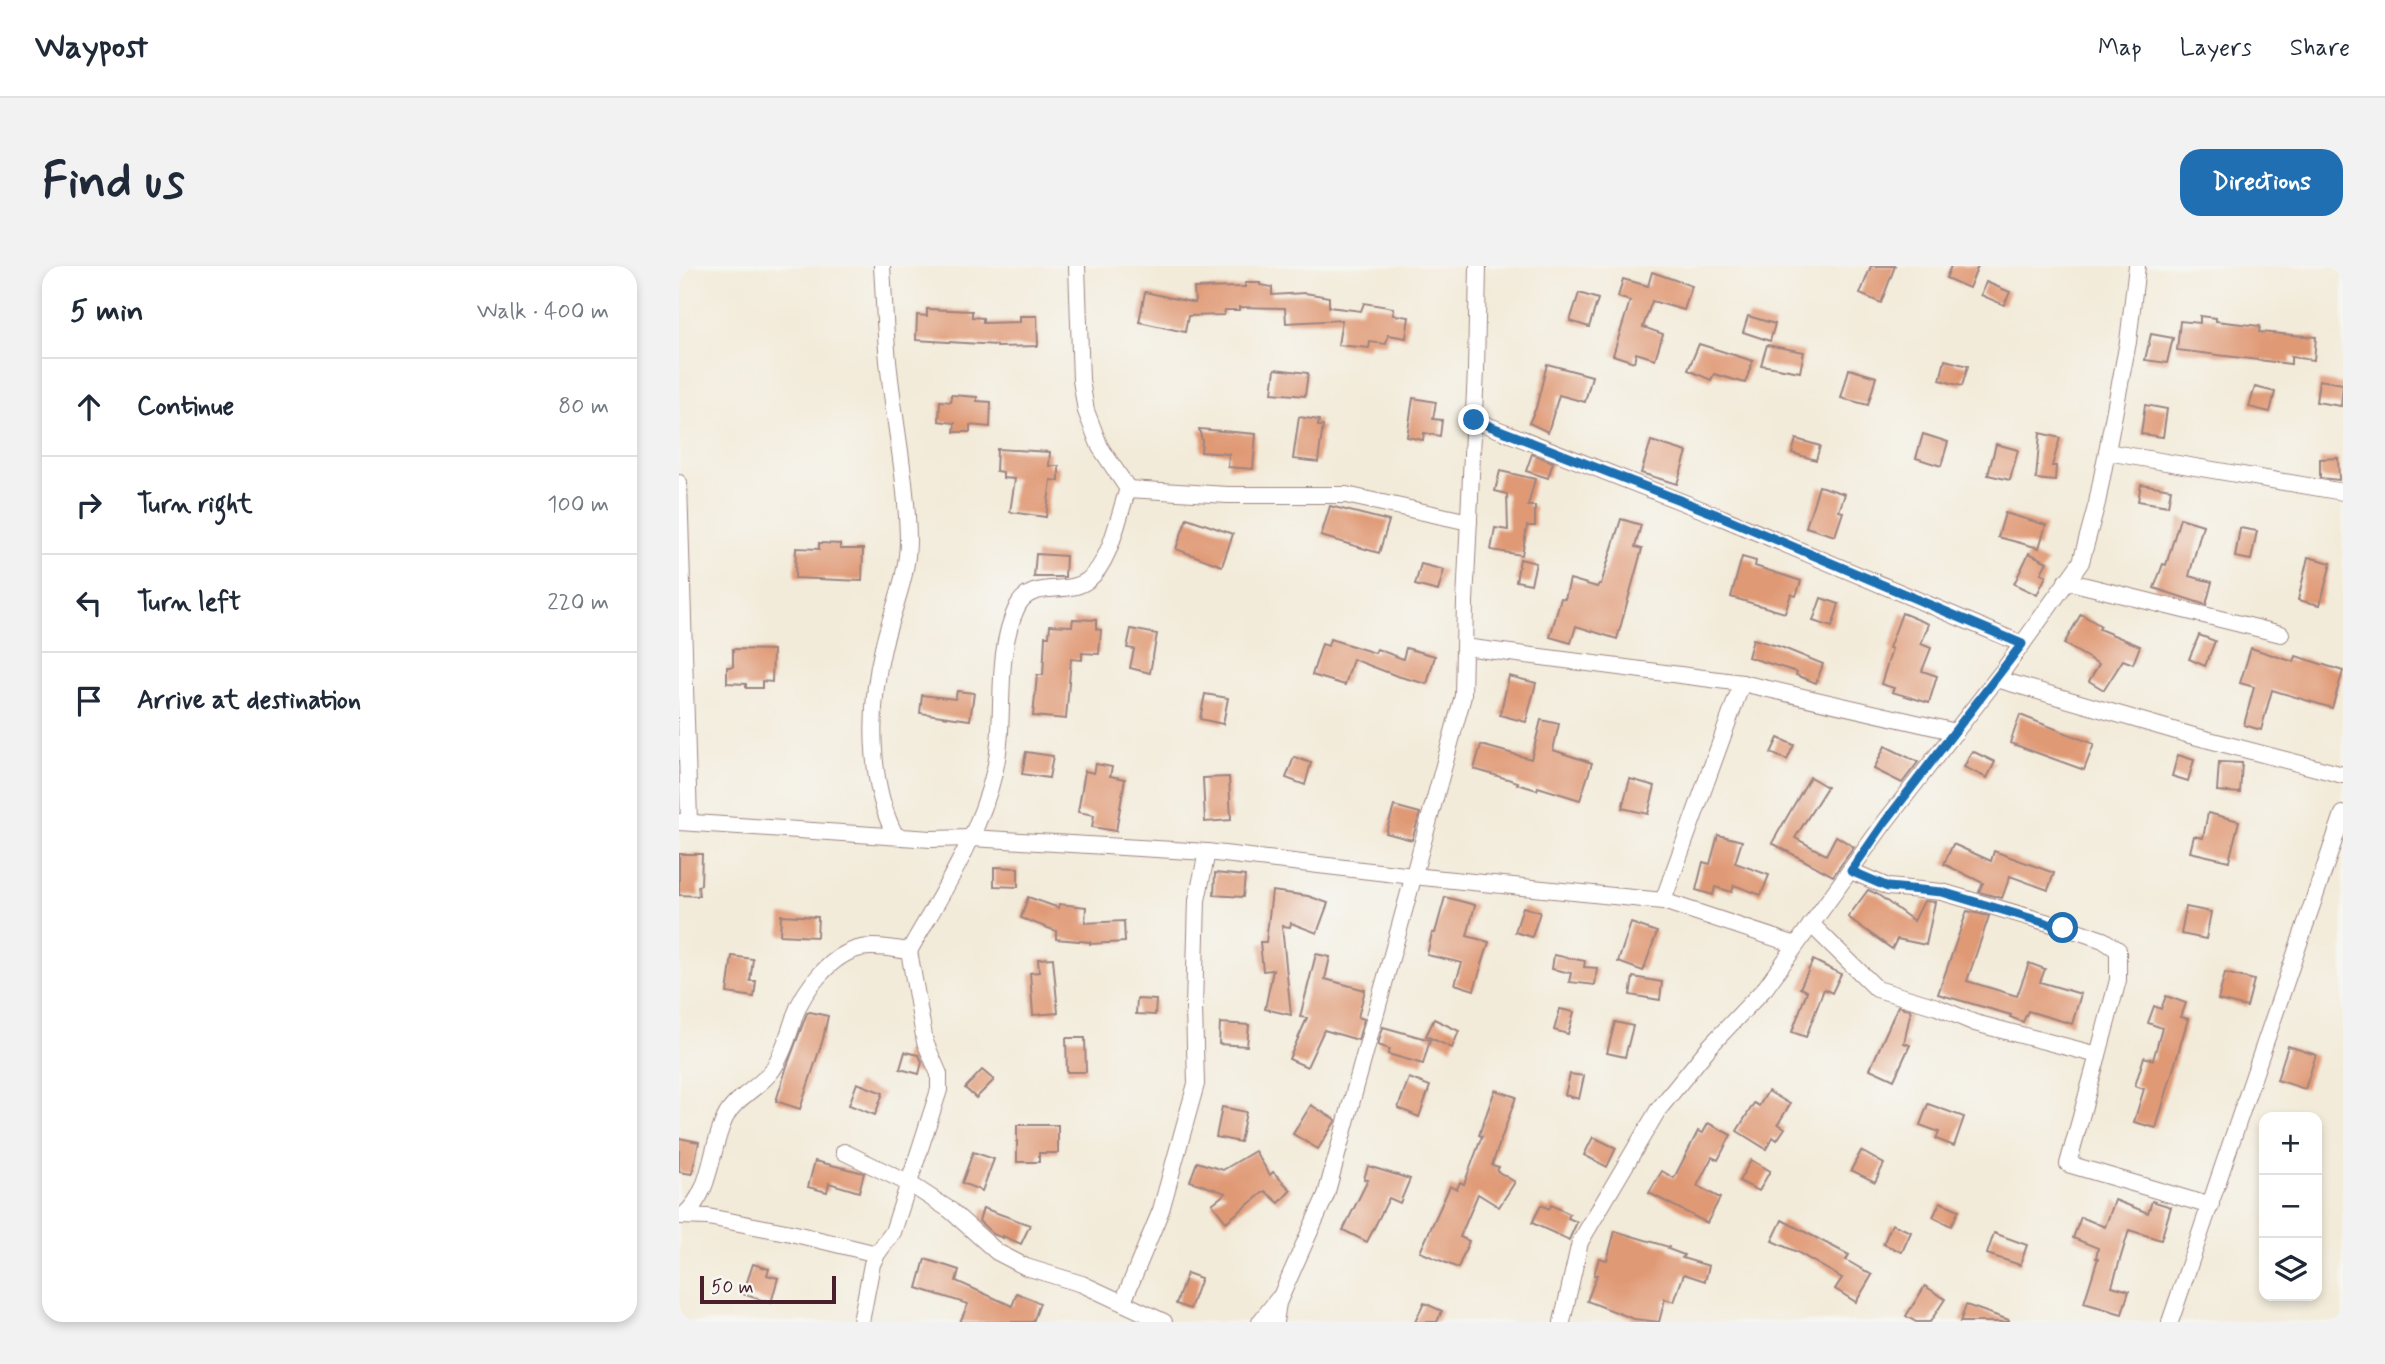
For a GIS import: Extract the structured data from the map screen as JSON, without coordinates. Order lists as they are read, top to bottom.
{
  "scale_bar": "50 m",
  "page": {
    "header": "Waypost",
    "nav": ["Map", "Layers", "Share"],
    "buttons": "Directions",
    "title": "Find us",
    "heading": ["5 min", "Walk · 400 m"],
    "list": [
      ["Continue", "80 m"],
      ["Turn right", "100 m"],
      ["Turn left", "220 m"],
      "Arrive at destination"
    ],
    "map_buttons": ["+", "−"],
    "scale": "50 m"
  }
}
